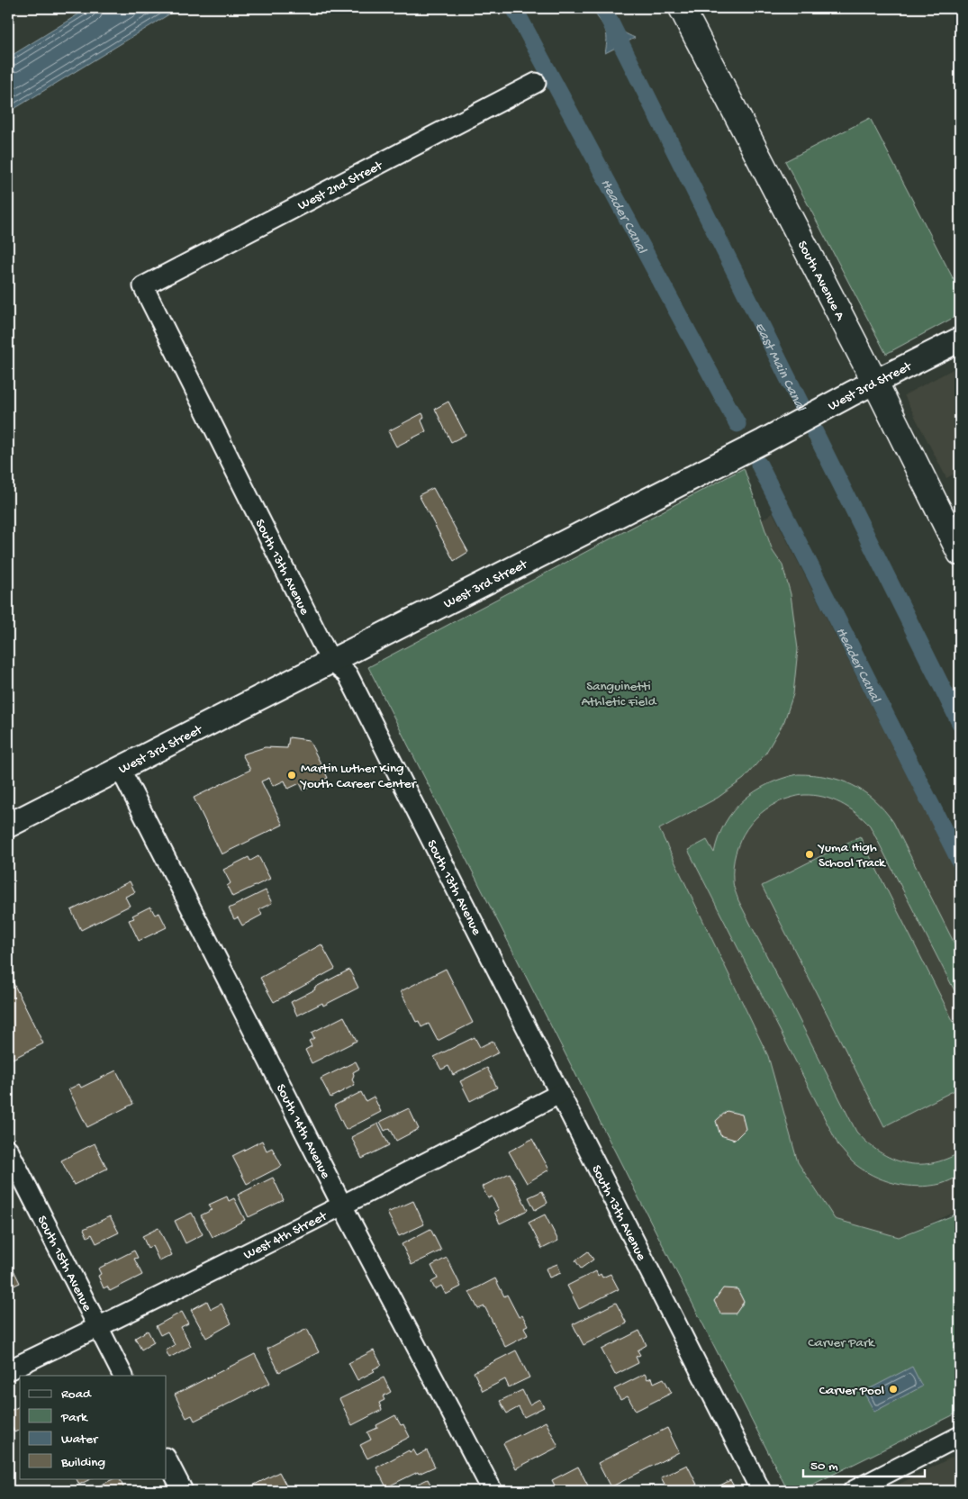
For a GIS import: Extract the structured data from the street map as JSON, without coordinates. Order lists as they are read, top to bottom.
{
  "streets": {
    "main road": ["South Avenue A"],
    "street": [
      "West 2nd Street",
      "West 3rd Street",
      "South 13th Avenue",
      "South 14th Avenue",
      "West 4th Street",
      "South 15th Avenue"
    ]
  },
  "crossings": [
    ["West 2nd Street", "South 13th Avenue"],
    ["South Avenue A", "West 3rd Street"],
    ["West 3rd Street", "South 13th Avenue"],
    ["West 3rd Street", "South 14th Avenue"],
    ["South 13th Avenue", "West 4th Street"],
    ["South 14th Avenue", "West 4th Street"],
    ["West 4th Street", "South 15th Avenue"]
  ],
  "water": ["Header Canal", "East Main Canal"],
  "parks": ["Sanguinetti Athletic Field", "Carver Park"],
  "places": ["Martin Luther King Youth Career Center", "Yuma High School Track", "Carver Pool"],
  "legend": [
    "Road",
    "Park",
    "Water",
    "Building"
  ],
  "scale_bar": "50 m"
}
